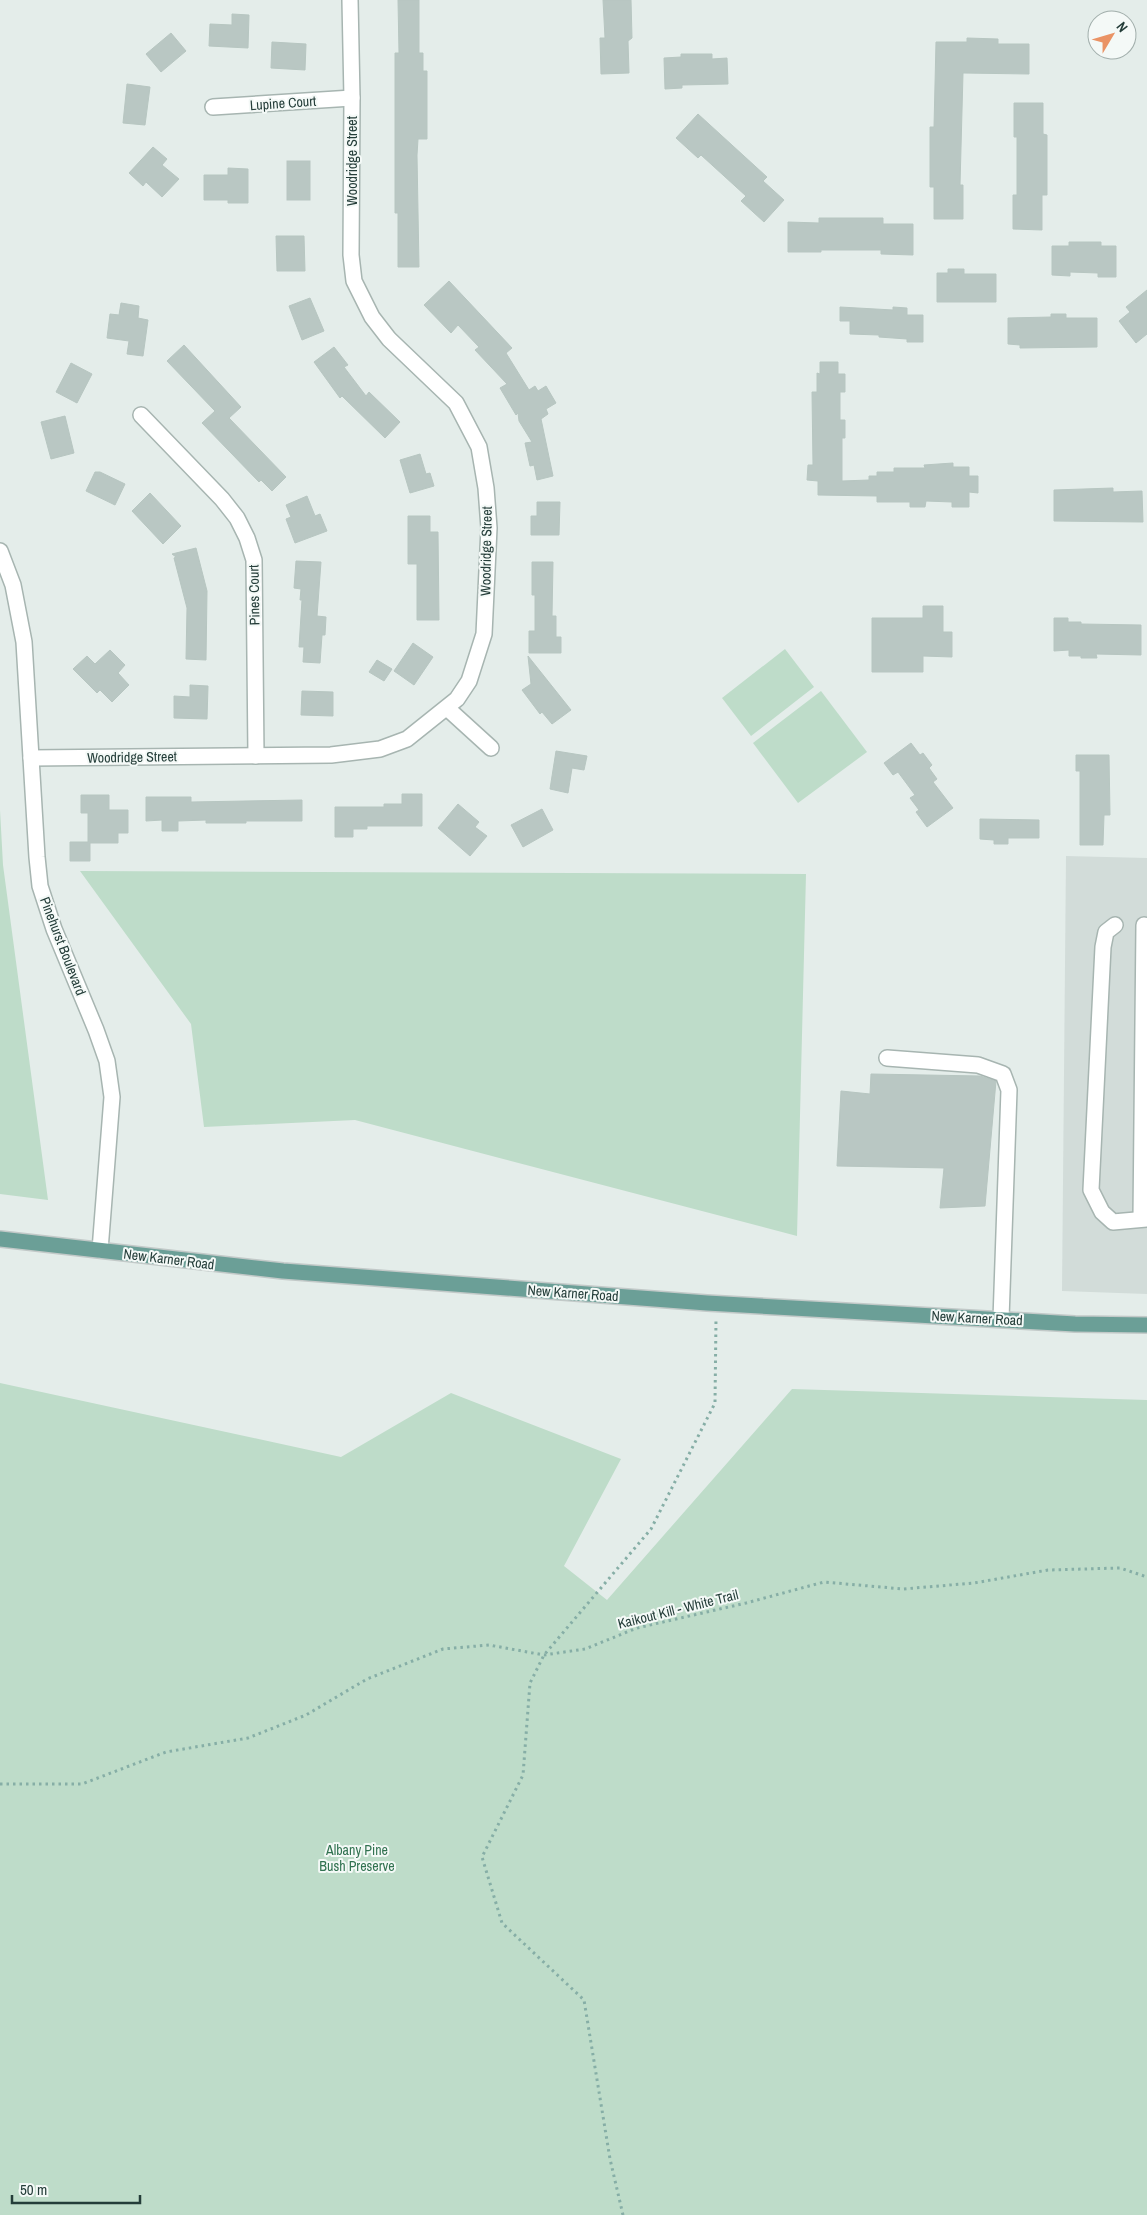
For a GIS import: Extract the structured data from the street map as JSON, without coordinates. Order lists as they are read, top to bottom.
{
  "streets": {
    "main road": ["New Karner Road"],
    "street": [
      "Lupine Court",
      "Woodridge Street",
      "Pines Court",
      "Pinehurst Boulevard"
    ],
    "path": ["Kaikout Kill - White Trail"]
  },
  "crossings": [
    ["Lupine Court", "Woodridge Street"],
    ["Woodridge Street", "Pines Court"],
    ["Woodridge Street", "Pinehurst Boulevard"],
    ["Pinehurst Boulevard", "New Karner Road"]
  ],
  "parks": ["Albany Pine Bush Preserve"],
  "scale_bar": "50 m",
  "north": "top right"
}
